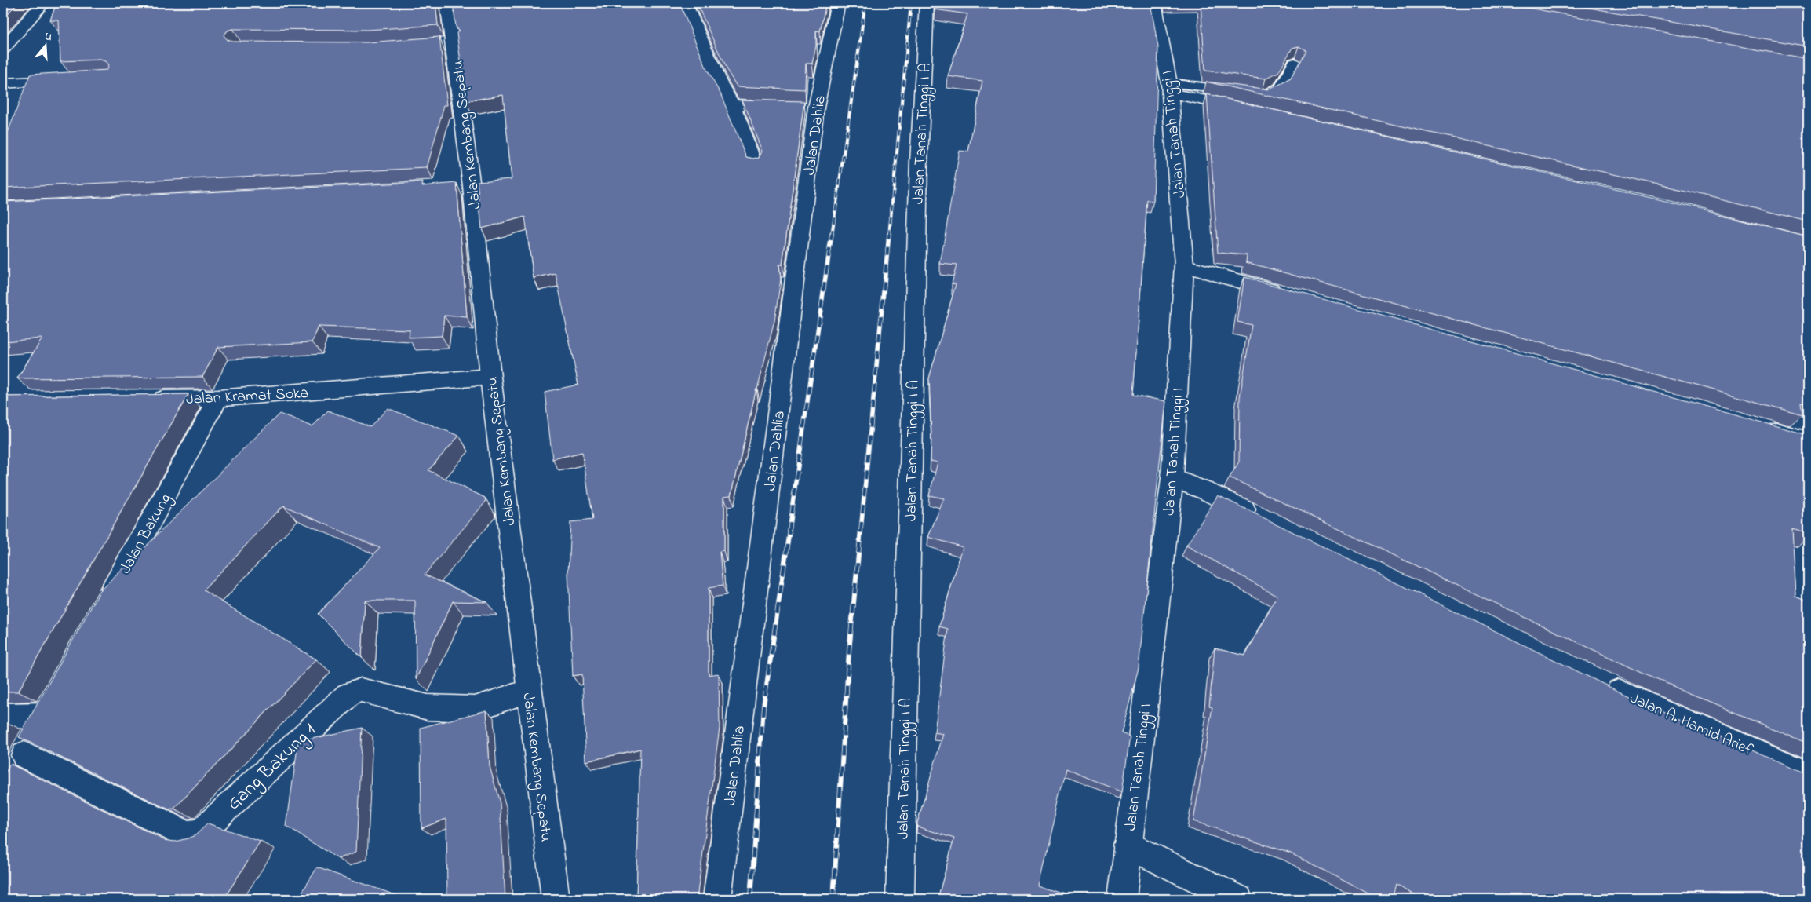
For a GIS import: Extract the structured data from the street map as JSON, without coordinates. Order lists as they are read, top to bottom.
{
  "streets": {
    "street": [
      "Jalan Tanah Tinggi I A",
      "Jalan Tanah Tinggi I",
      "Jalan Kembang Sepatu",
      "Jalan Dahlia",
      "Jalan Kramat Soka",
      "Jalan Bakung",
      "Jalan A. Hamid Arief",
      "Gang Bakung 1"
    ]
  },
  "crossings": [
    ["Jalan Kembang Sepatu", "Jalan Kramat Soka"],
    ["Jalan Kembang Sepatu", "Gang Bakung 1"],
    ["Jalan Kramat Soka", "Jalan Bakung"]
  ],
  "north": "top"
}
